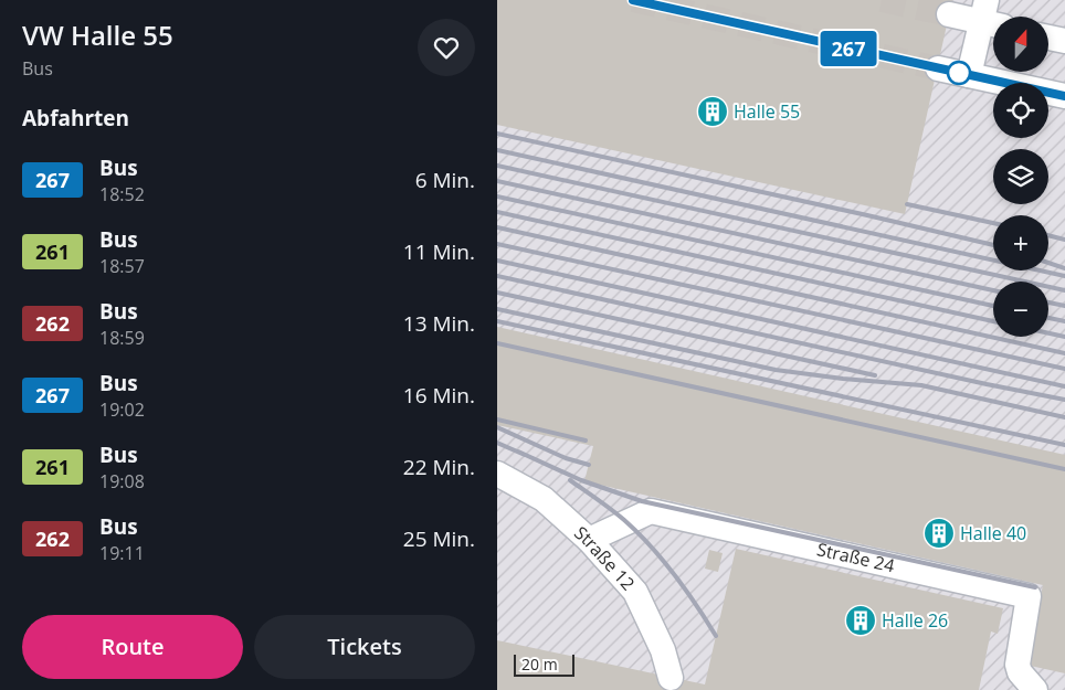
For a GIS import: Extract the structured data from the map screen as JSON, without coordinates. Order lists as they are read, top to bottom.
{
  "streets": {
    "street": ["Straße 24", "Straße 12"]
  },
  "crossings": [
    ["Straße 24", "Straße 12"]
  ],
  "places": {
    "building": ["Halle 55", "Halle 40", "Halle 26"]
  },
  "lines": ["bus line 267"],
  "scale_bar": "20 m",
  "north": "top",
  "page": {
    "heading": [
      ["VW Halle 55", "Bus"],
      "Abfahrten"
    ],
    "on_map": "267",
    "map_buttons": ["+", "−"],
    "list": [
      {
        "mark": "267",
        "name": "Bus",
        "note": "18:52",
        "value": "6 Min."
      },
      {
        "mark": "261",
        "name": "Bus",
        "note": "18:57",
        "value": "11 Min."
      },
      {
        "mark": "262",
        "name": "Bus",
        "note": "18:59",
        "value": "13 Min."
      },
      {
        "mark": "267",
        "name": "Bus",
        "note": "19:02",
        "value": "16 Min."
      },
      {
        "mark": "261",
        "name": "Bus",
        "note": "19:08",
        "value": "22 Min."
      },
      {
        "mark": "262",
        "name": "Bus",
        "note": "19:11",
        "value": "25 Min."
      }
    ],
    "buttons": ["Route", "Tickets"],
    "scale": "20 m"
  }
}
